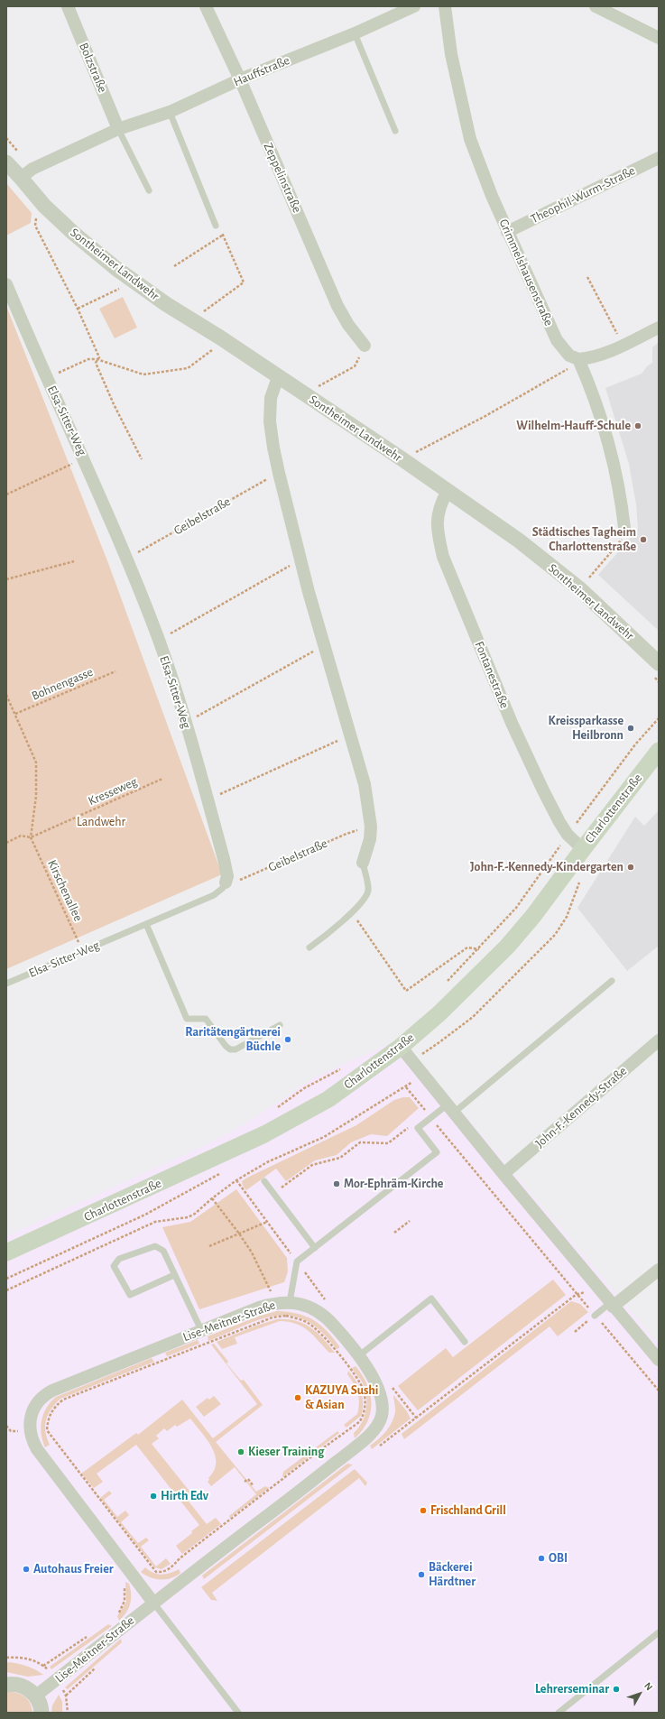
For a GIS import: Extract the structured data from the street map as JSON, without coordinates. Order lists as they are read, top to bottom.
{
  "streets": {
    "main road": ["Charlottenstraße"],
    "street": [
      "Bolzstraße",
      "Hauffstraße",
      "Zeppelinstraße",
      "Theophil-Wurm-Straße",
      "Sontheimer Landwehr",
      "Grimmelshausenstraße",
      "Elsa-Sitter-Weg",
      "Fontanestraße",
      "John-F.-Kennedy-Straße",
      "Lise-Meitner-Straße"
    ],
    "path": [
      "Geibelstraße",
      "Bohnengasse",
      "Kresseweg",
      "Kirschenallee"
    ]
  },
  "crossings": [
    ["Bolzstraße", "Hauffstraße"],
    ["Hauffstraße", "Zeppelinstraße"],
    ["Hauffstraße", "Sontheimer Landwehr"],
    ["Theophil-Wurm-Straße", "Grimmelshausenstraße"],
    ["Sontheimer Landwehr", "Fontanestraße"],
    ["Elsa-Sitter-Weg", "Geibelstraße"],
    ["Elsa-Sitter-Weg", "Kirschenallee"],
    ["Fontanestraße", "Charlottenstraße"],
    ["Kresseweg", "Kirschenallee"]
  ],
  "parks": ["Landwehr"],
  "places": [
    "Wilhelm-Hauff-Schule",
    "Städtisches Tagheim Charlottenstraße",
    "Kreissparkasse Heilbronn",
    "John-F.-Kennedy-Kindergarten",
    "Raritätengärtnerei Büchle",
    "Mor-Ephräm-Kirche",
    "KAZUYA Sushi & Asian",
    "Kieser Training",
    "Hirth Edv",
    "Frischland Grill",
    "OBI",
    "Autohaus Freier",
    "Bäckerei Härdtner",
    "Lehrerseminar"
  ],
  "north": "top right"
}
